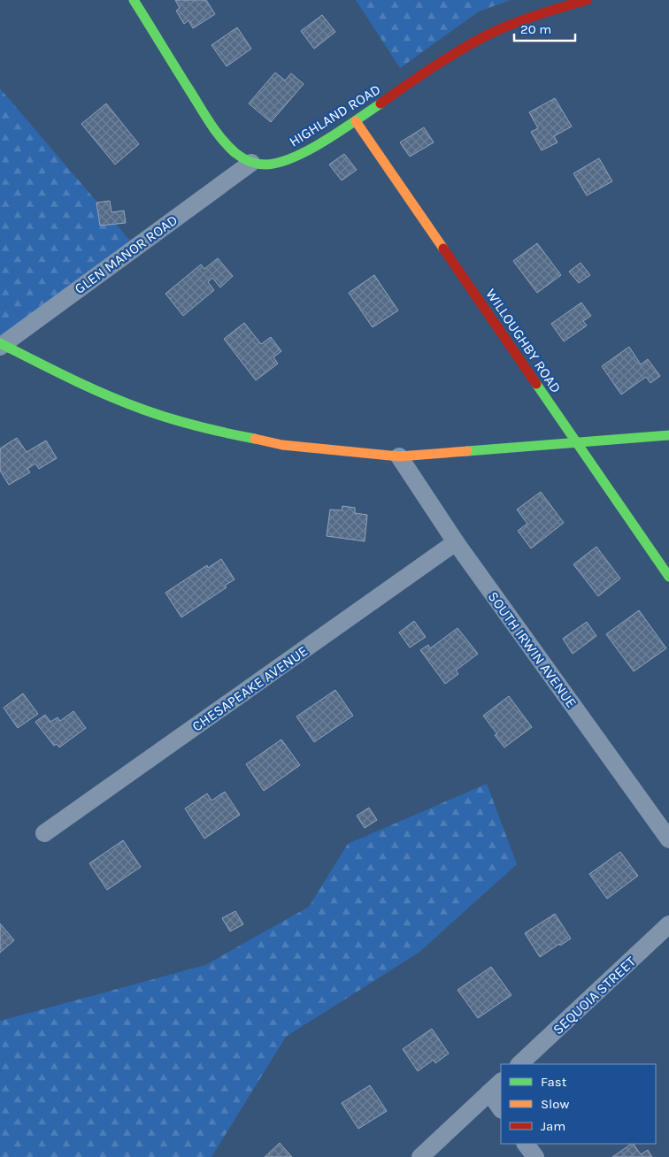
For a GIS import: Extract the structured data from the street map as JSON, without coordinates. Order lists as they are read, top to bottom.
{
  "streets": {
    "street": [
      "HIGHLAND ROAD",
      "GLEN MANOR ROAD",
      "WILLOUGHBY ROAD",
      "SOUTH IRWIN AVENUE",
      "CHESAPEAKE AVENUE",
      "SEQUOIA STREET"
    ]
  },
  "crossings": [
    ["HIGHLAND ROAD", "GLEN MANOR ROAD"],
    ["HIGHLAND ROAD", "WILLOUGHBY ROAD"],
    ["SOUTH IRWIN AVENUE", "CHESAPEAKE AVENUE"]
  ],
  "legend": ["Fast", "Slow", "Jam"],
  "scale_bar": "20 m"
}
